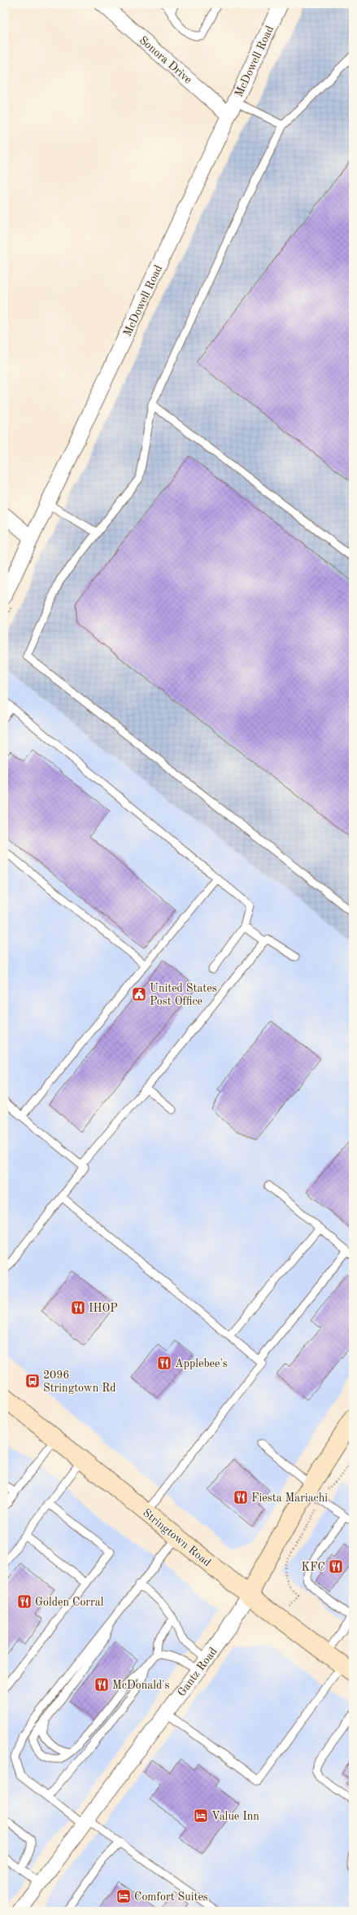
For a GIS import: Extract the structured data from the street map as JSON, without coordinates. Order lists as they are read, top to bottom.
{
  "streets": {
    "main road": ["Stringtown Road", "Gantz Road"],
    "street": ["Sonora Drive", "McDowell Road"]
  },
  "crossings": [
    ["Sonora Drive", "McDowell Road"],
    ["Stringtown Road", "Gantz Road"]
  ],
  "places": {
    "public building": ["United States Post Office"],
    "restaurant": [
      "IHOP",
      "Applebee's",
      "Fiesta Mariachi",
      "KFC",
      "Golden Corral",
      "McDonald's"
    ],
    "bus stop": ["2096 Stringtown Rd"],
    "hotel": ["Value Inn", "Comfort Suites"]
  }
}
